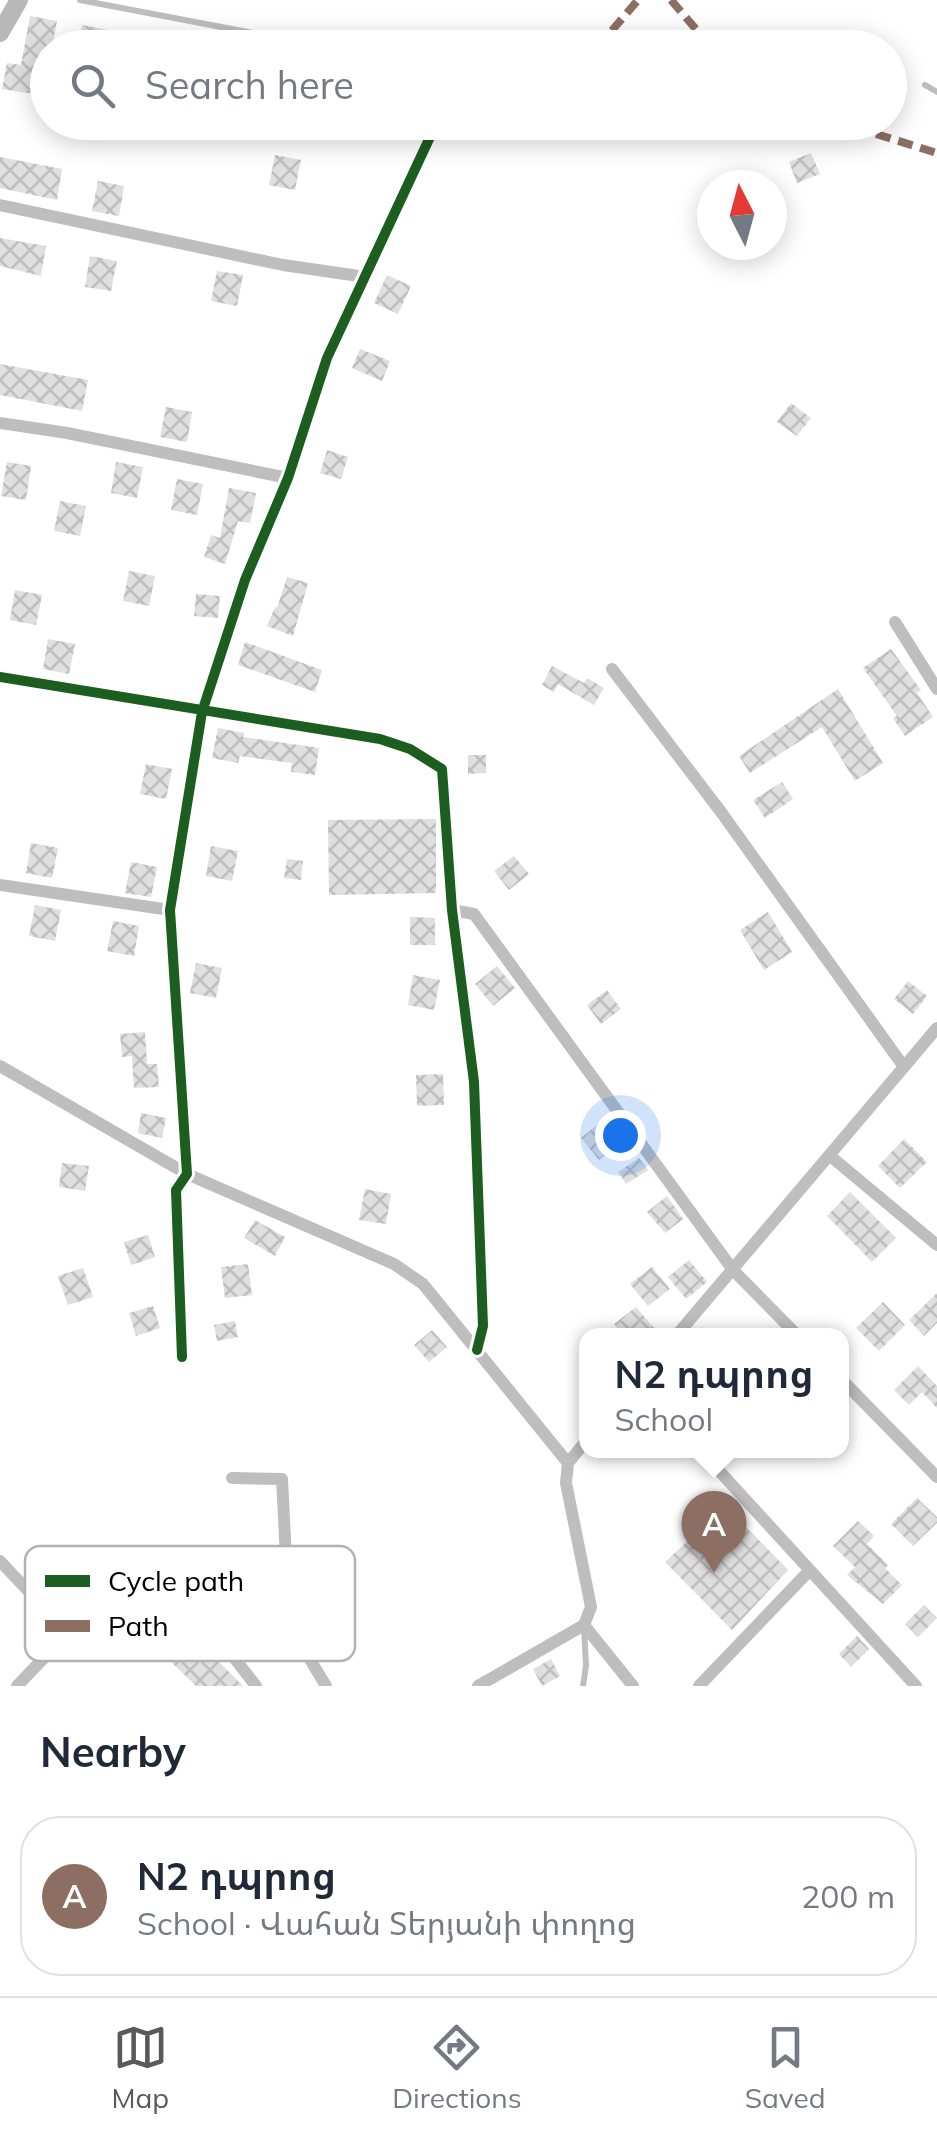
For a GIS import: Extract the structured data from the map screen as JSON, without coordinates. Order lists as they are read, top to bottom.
{
  "legend": ["Cycle path", "Path"],
  "north": "top",
  "page": {
    "search": "Search here",
    "popup": ["N2 դպրոց", "School"],
    "pins": "A",
    "heading": "Nearby",
    "list": [
      {
        "mark": "A",
        "name": "N2 դպրոց",
        "note": "School · Վահան Տերյանի փողոց",
        "value": "200 m"
      }
    ],
    "nav": ["Map", "Directions", "Saved"]
  }
}
